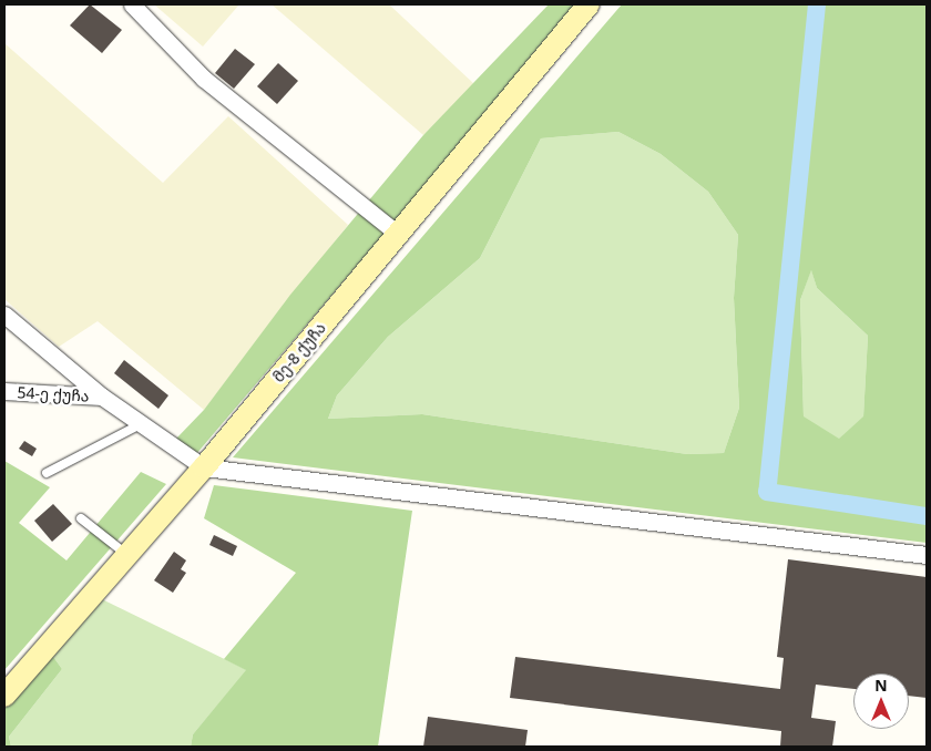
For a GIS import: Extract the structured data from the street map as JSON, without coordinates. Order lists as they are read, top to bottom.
{
  "streets": {
    "street": ["მე-8 ქუჩა", "54-ე ქუჩა"]
  },
  "north": "top"
}
